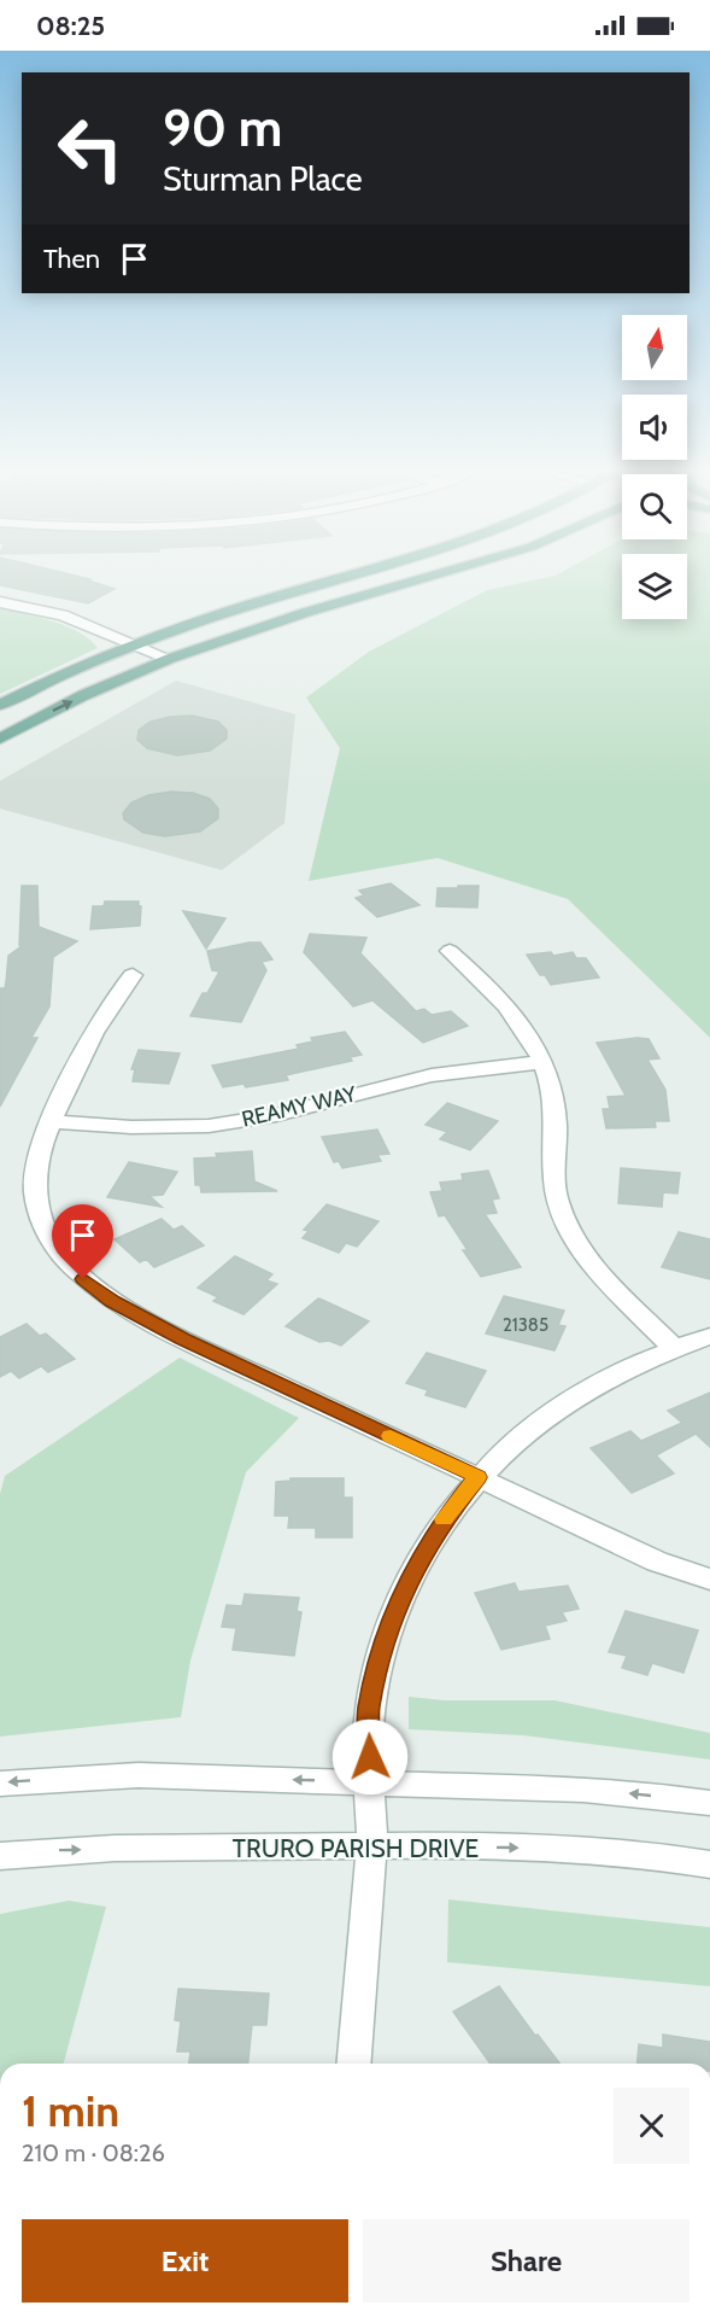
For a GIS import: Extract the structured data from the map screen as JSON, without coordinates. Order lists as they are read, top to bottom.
{
  "streets": {
    "street": ["REAMY WAY", "TRURO PARISH DRIVE"]
  },
  "house_numbers": ["21385"],
  "north": "top",
  "page": {
    "status": "08:25",
    "turn": ["90 m", "Sturman Place"],
    "then": "Then",
    "heading": ["1 min", "210 m · 08:26"],
    "buttons": ["Exit", "Share"]
  }
}
